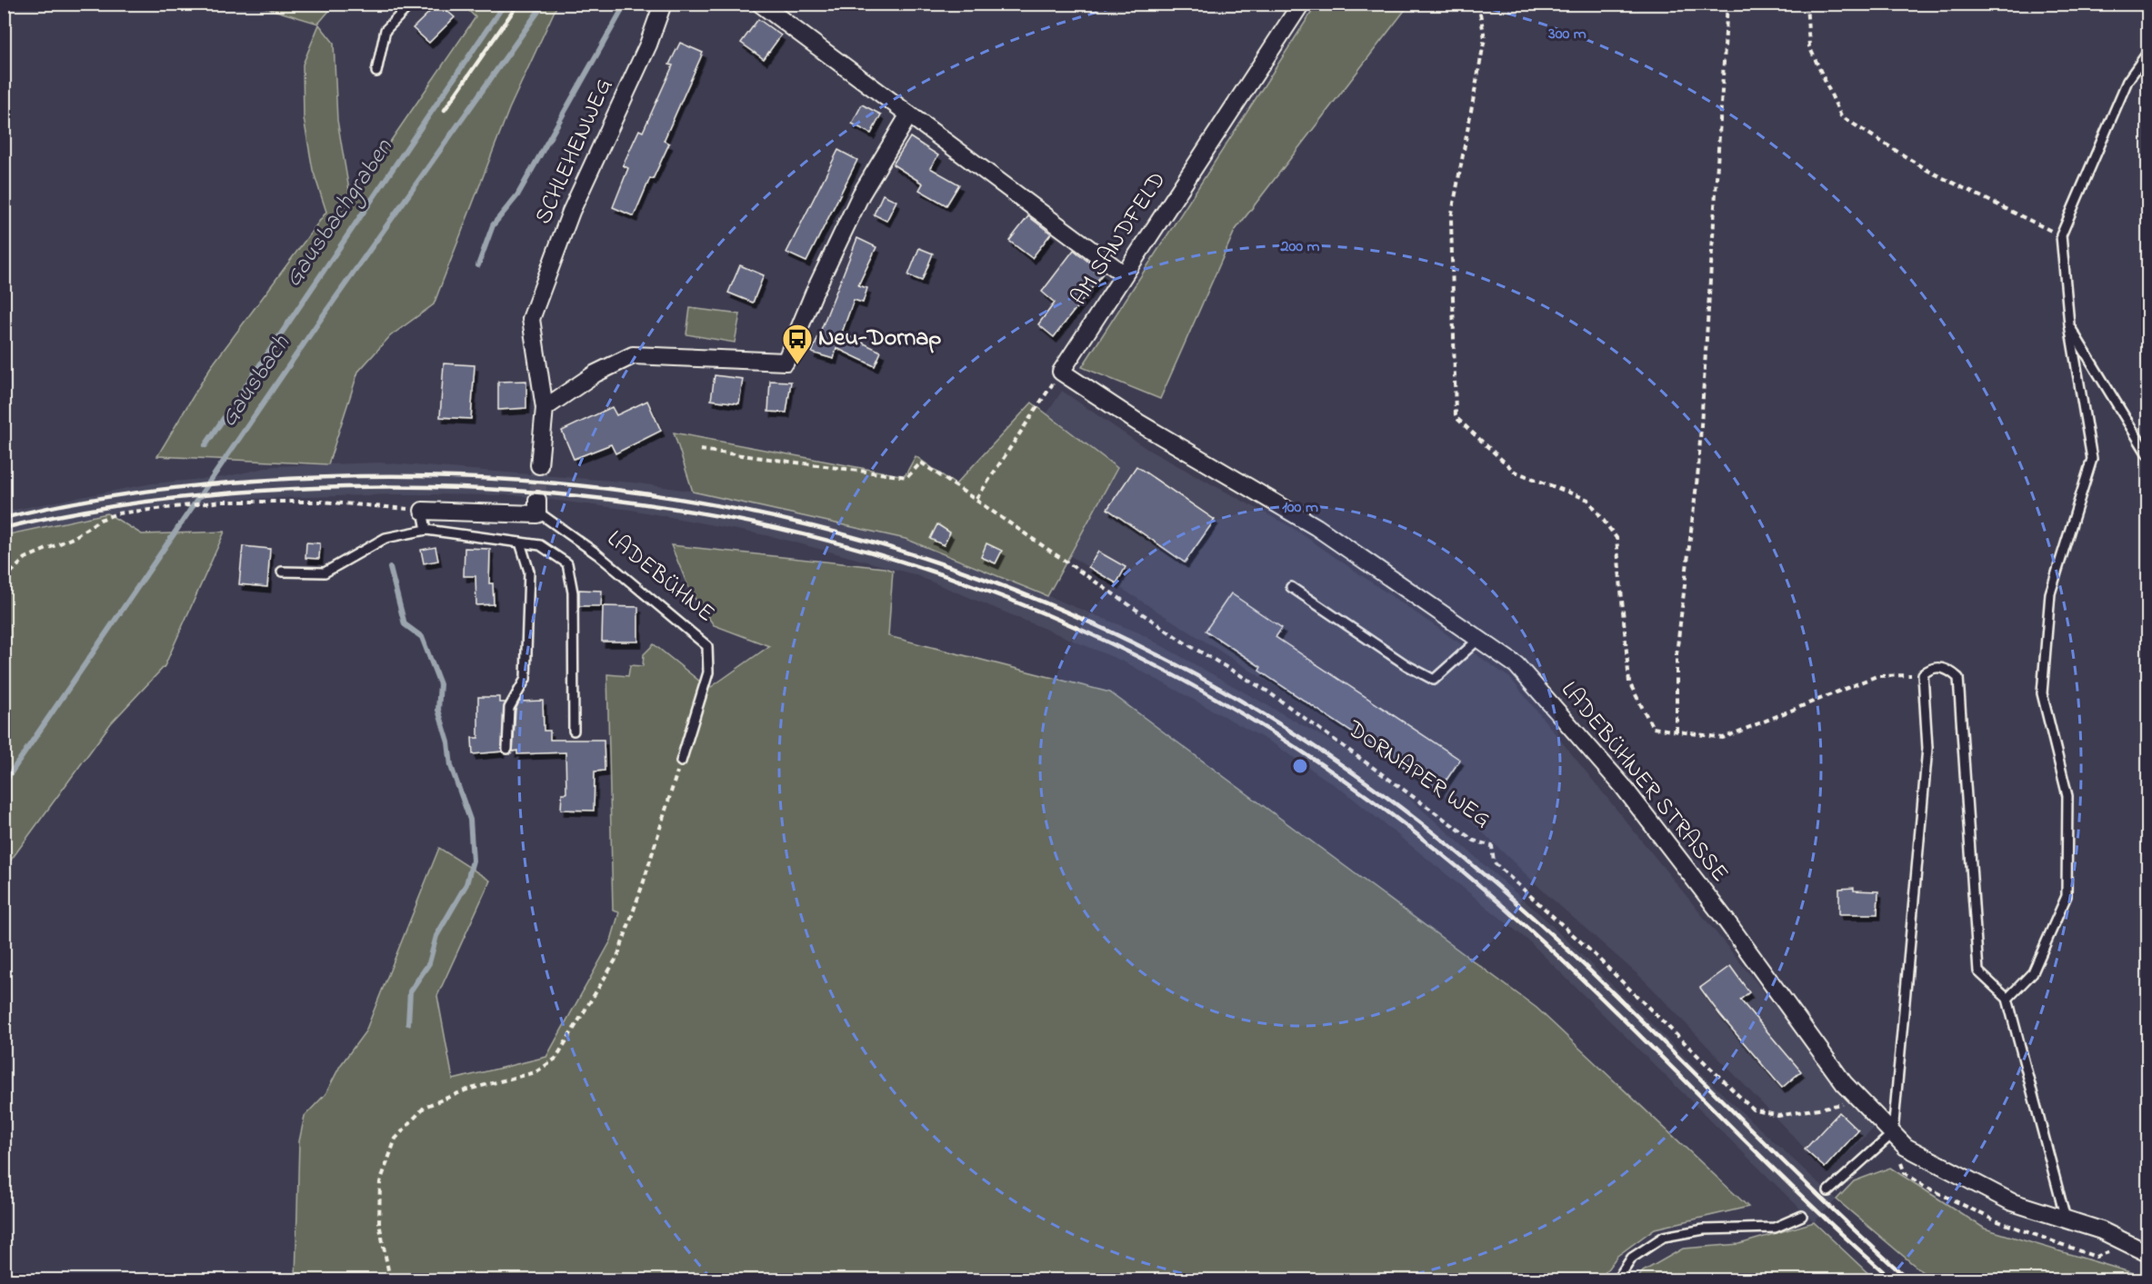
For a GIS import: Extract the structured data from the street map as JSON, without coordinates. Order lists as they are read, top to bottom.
{
  "streets": {
    "street": [
      "SCHLEHENWEG",
      "AM SANDFELD",
      "LADEBÜHNE",
      "LADEBÜHNER STRASSE"
    ],
    "path": ["DORNAPER WEG"]
  },
  "crossings": [
    ["AM SANDFELD", "LADEBÜHNER STRASSE"],
    ["DORNAPER WEG", "LADEBÜHNER STRASSE"]
  ],
  "water": ["Gausbachgraben", "Gausbach"],
  "places": {
    "bus stop": ["Neu-Dornap"]
  },
  "rings": ["300 m", "200 m", "100 m"]
}
